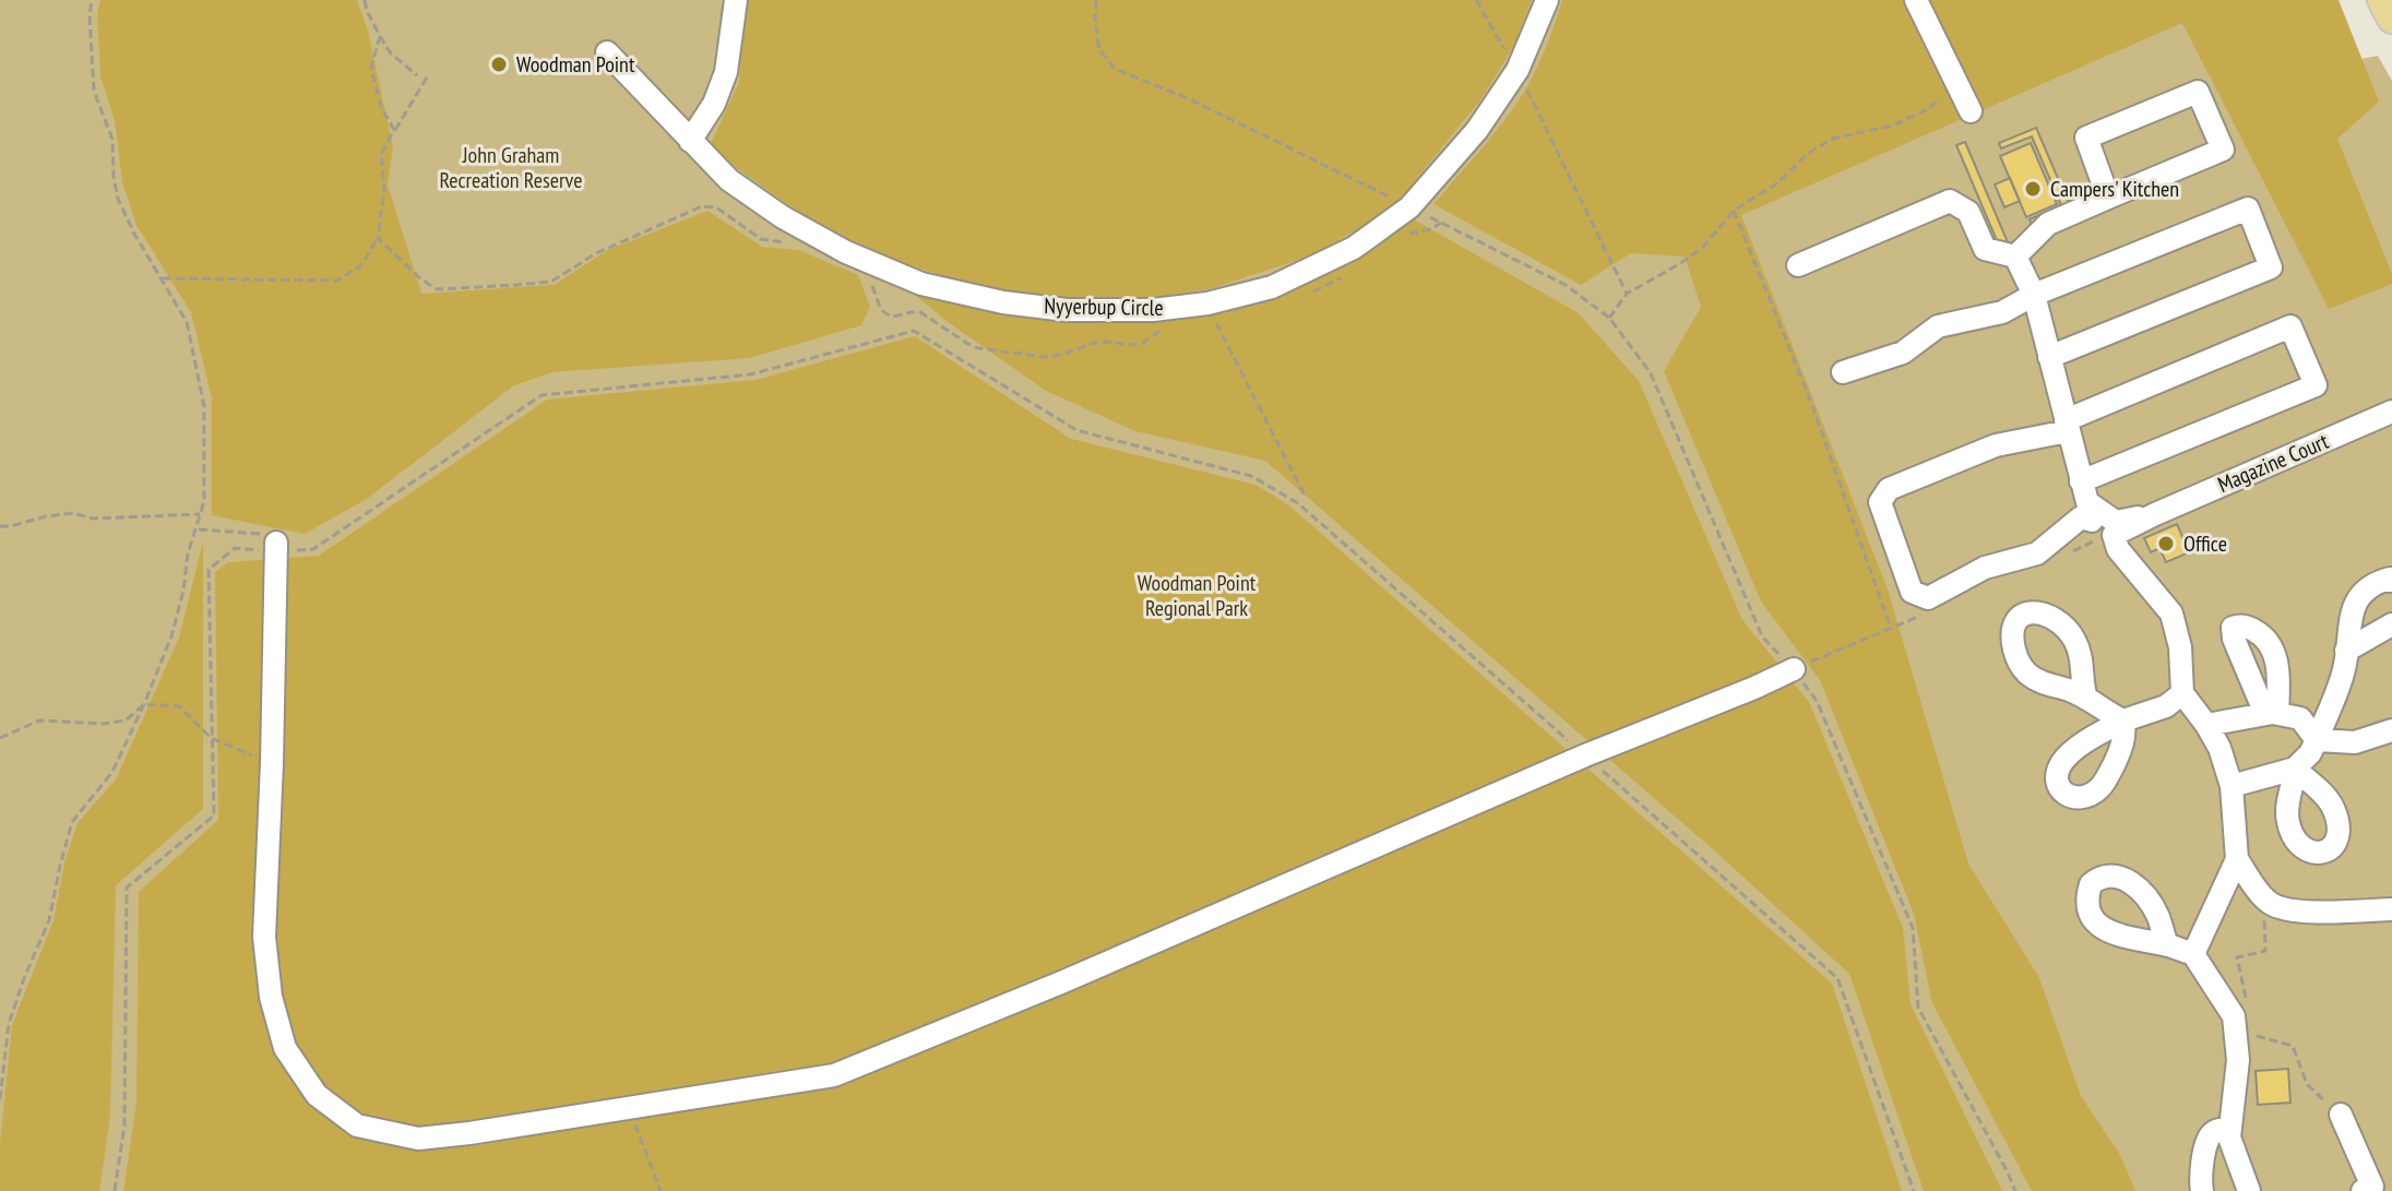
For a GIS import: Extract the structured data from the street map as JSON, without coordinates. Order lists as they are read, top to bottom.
{
  "streets": {
    "street": ["Nyyerbup Circle", "Magazine Court"]
  },
  "parks": ["John Graham Recreation Reserve", "Woodman Point Regional Park"],
  "places": ["Woodman Point", "Campers' Kitchen", "Office"]
}
